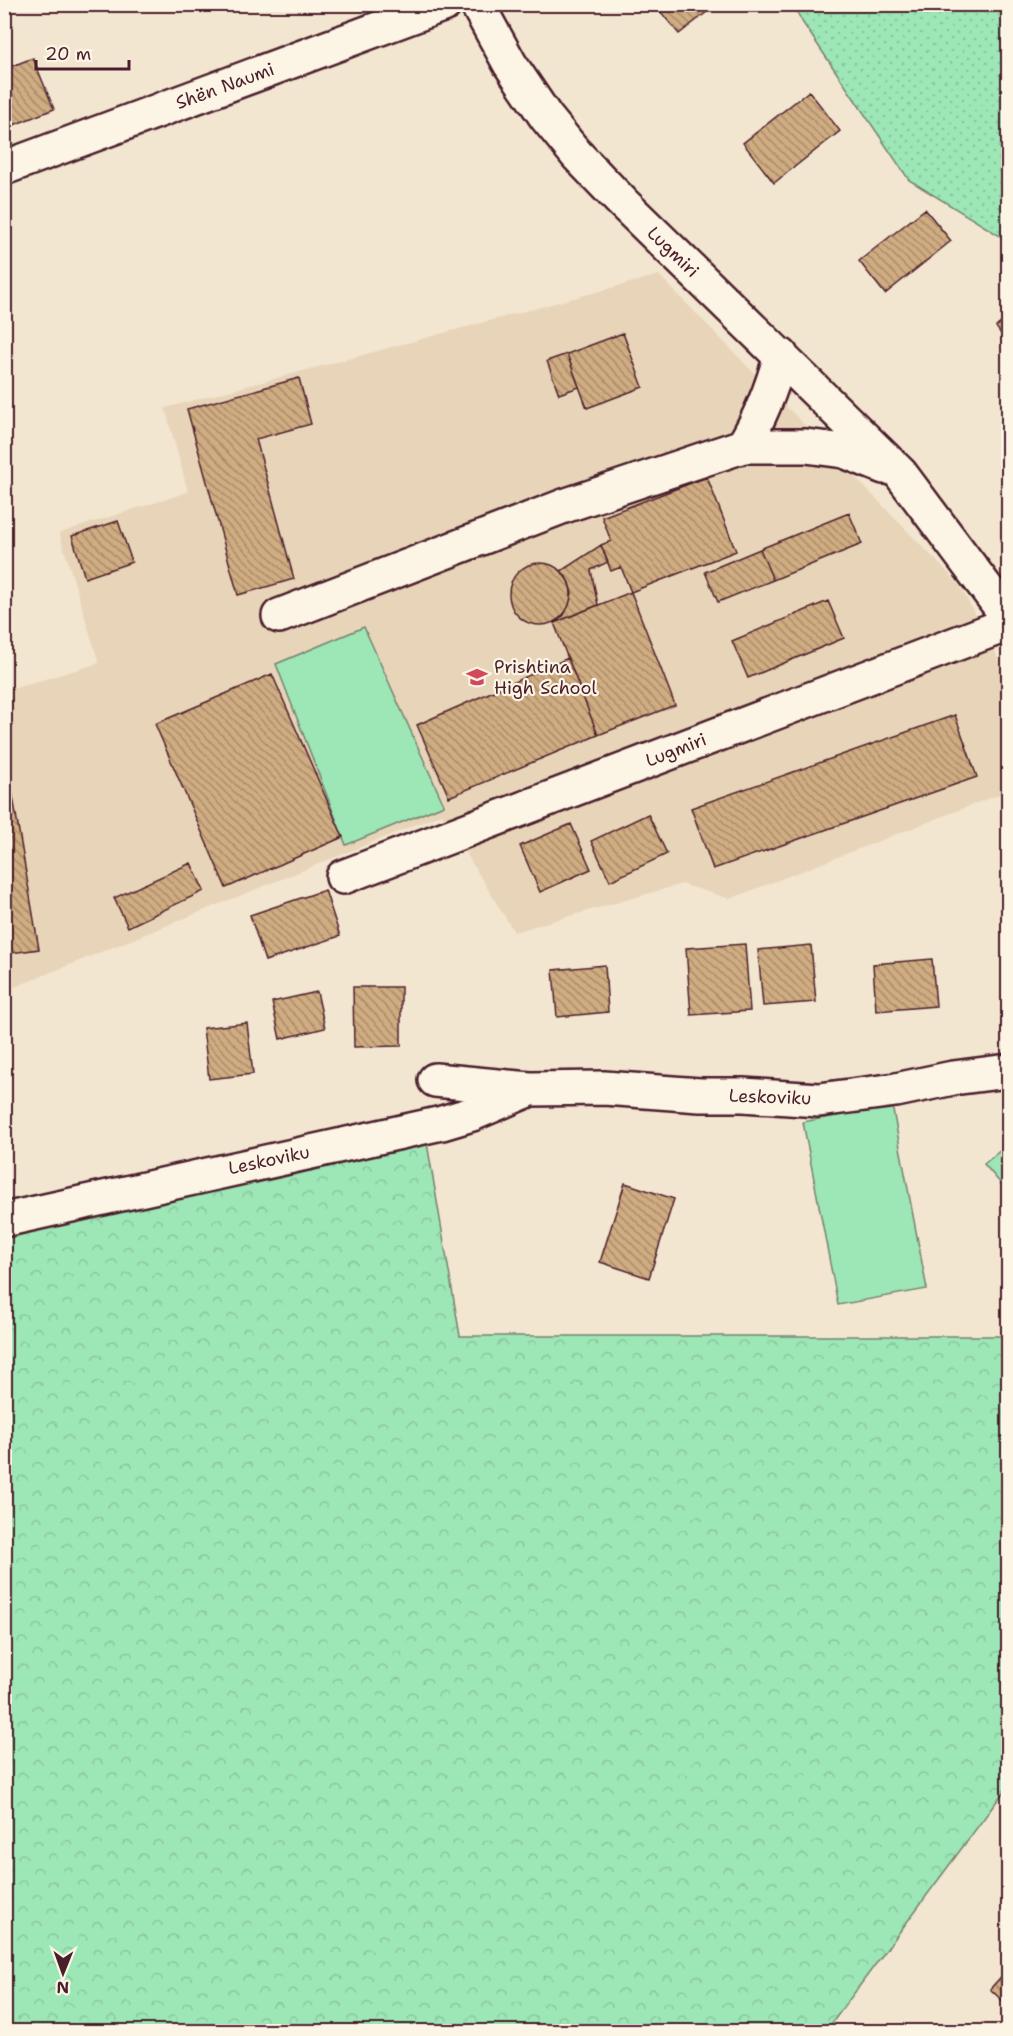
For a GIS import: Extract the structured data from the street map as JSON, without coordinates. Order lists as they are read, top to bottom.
{
  "streets": {
    "street": ["Shën Naumi", "Lugmiri", "Leskoviku"]
  },
  "places": {
    "school or university": ["Prishtina High School"]
  },
  "scale_bar": "20 m",
  "north": "bottom"
}
